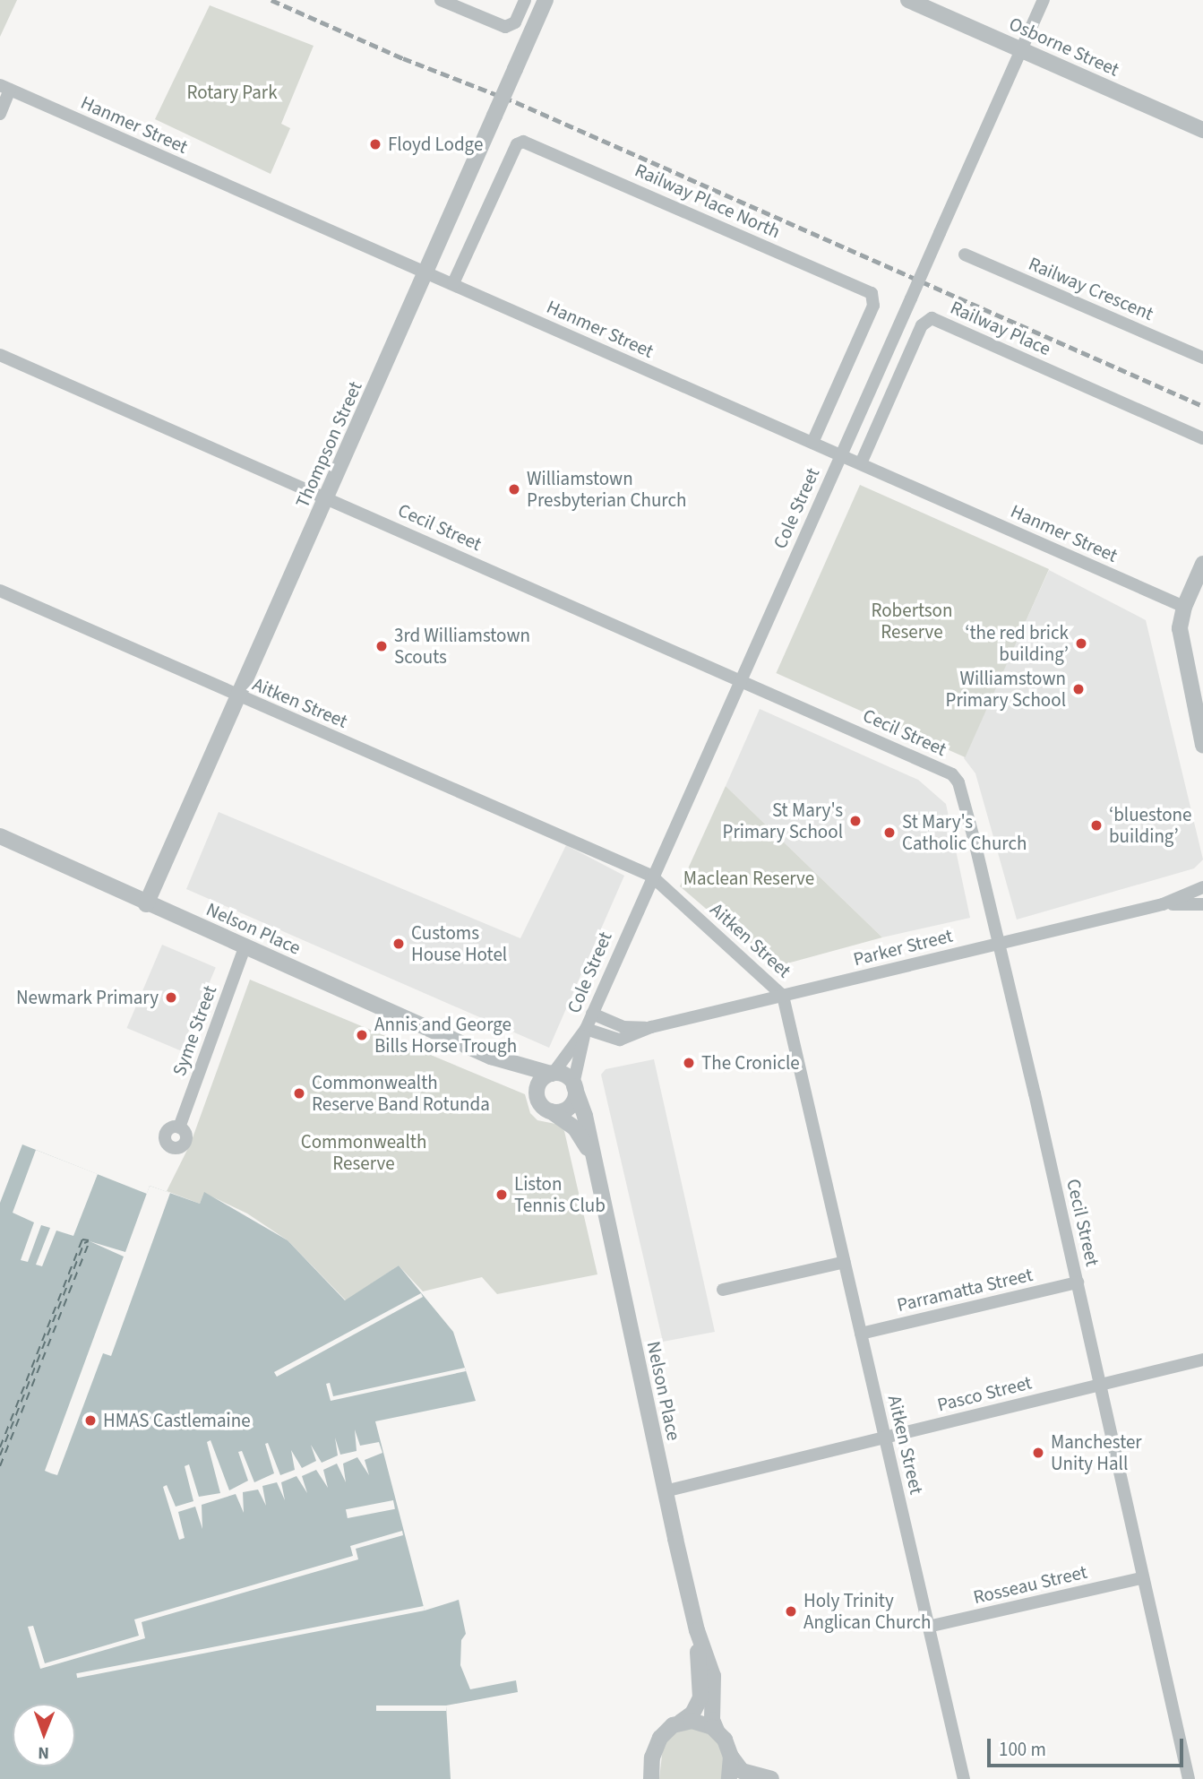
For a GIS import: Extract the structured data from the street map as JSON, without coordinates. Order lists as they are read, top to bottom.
{
  "streets": {
    "street": [
      "Osborne Street",
      "Hanmer Street",
      "Railway Place North",
      "Railway Crescent",
      "Railway Place",
      "Thompson Street",
      "Cole Street",
      "Cecil Street",
      "Aitken Street",
      "Nelson Place",
      "Parker Street",
      "Syme Street",
      "Parramatta Street",
      "Pasco Street",
      "Rosseau Street"
    ]
  },
  "crossings": [
    ["Osborne Street", "Cole Street"],
    ["Hanmer Street", "Railway Place North"],
    ["Hanmer Street", "Railway Place"],
    ["Hanmer Street", "Thompson Street"],
    ["Hanmer Street", "Cole Street"],
    ["Thompson Street", "Cecil Street"],
    ["Thompson Street", "Aitken Street"],
    ["Thompson Street", "Nelson Place"],
    ["Cole Street", "Cecil Street"],
    ["Cole Street", "Aitken Street"],
    ["Cole Street", "Nelson Place"],
    ["Cole Street", "Parker Street"],
    ["Cecil Street", "Parker Street"],
    ["Cecil Street", "Parramatta Street"],
    ["Cecil Street", "Pasco Street"],
    ["Cecil Street", "Rosseau Street"],
    ["Aitken Street", "Parker Street"],
    ["Aitken Street", "Parramatta Street"],
    ["Aitken Street", "Pasco Street"],
    ["Aitken Street", "Rosseau Street"],
    ["Nelson Place", "Syme Street"],
    ["Nelson Place", "Pasco Street"]
  ],
  "parks": [
    "Rotary Park",
    "Robertson Reserve",
    "Maclean Reserve",
    "Commonwealth Reserve"
  ],
  "places": [
    "Floyd Lodge",
    "Williamstown Presbyterian Church",
    "‘the red brick building’",
    "3rd Williamstown Scouts",
    "Williamstown Primary School",
    "St Mary's Primary School",
    "‘bluestone building’",
    "St Mary's Catholic Church",
    "Customs House Hotel",
    "Newmark Primary",
    "Annis and George Bills Horse Trough",
    "The Cronicle",
    "Commonwealth Reserve Band Rotunda",
    "Liston Tennis Club",
    "HMAS Castlemaine",
    "Manchester Unity Hall",
    "Holy Trinity Anglican Church"
  ],
  "scale_bar": "100 m",
  "north": "bottom"
}
